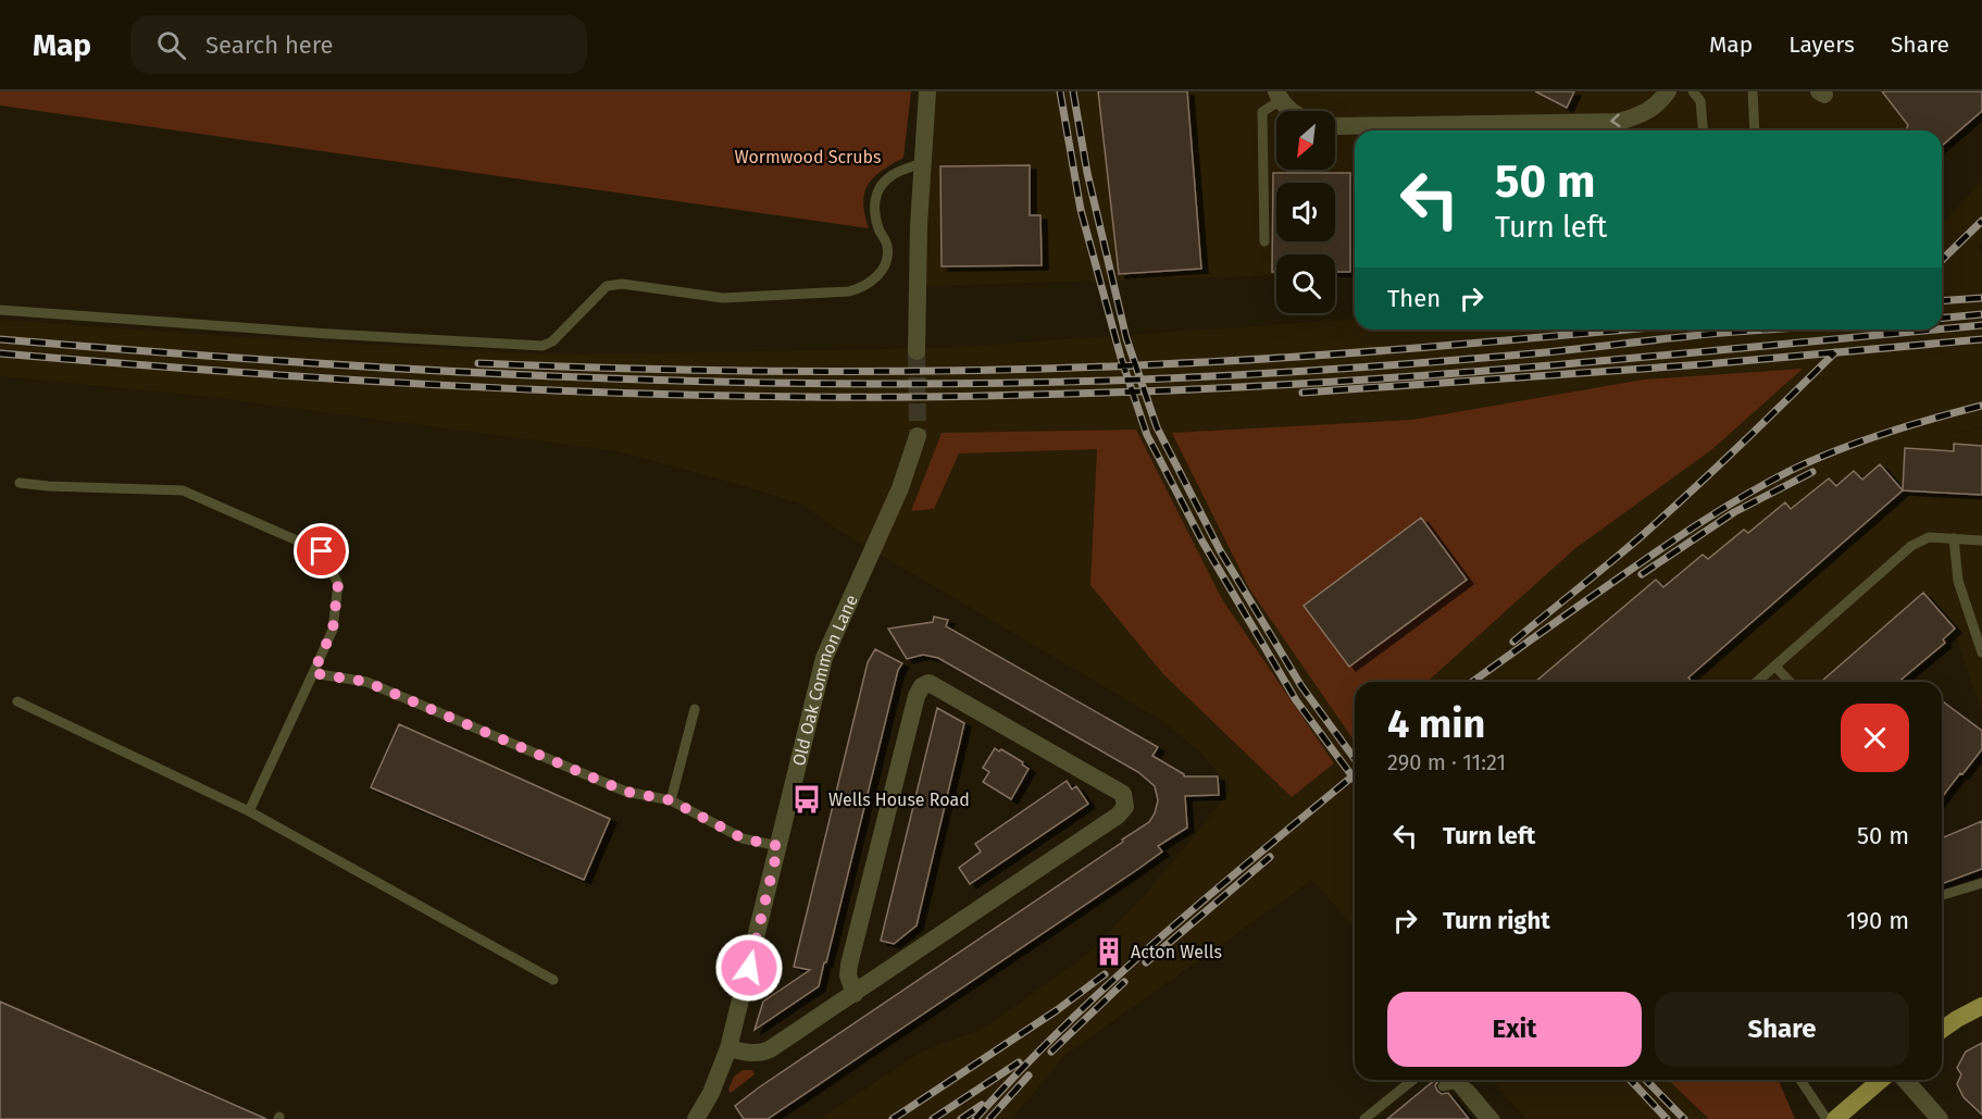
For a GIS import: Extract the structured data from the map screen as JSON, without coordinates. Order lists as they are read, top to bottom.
{
  "streets": {
    "street": ["Old Oak Common Lane"]
  },
  "parks": ["Wormwood Scrubs"],
  "places": {
    "bus stop": ["Wells House Road"],
    "building": ["Acton Wells"]
  },
  "north": "bottom left",
  "page": {
    "header": "Map",
    "search": "Search here",
    "nav": ["Map", "Layers", "Share"],
    "turn": ["50 m", "Turn left"],
    "then": "Then",
    "heading": ["4 min", "290 m · 11:21"],
    "list": [
      {
        "name": "Turn left",
        "value": "50 m"
      },
      {
        "name": "Turn right",
        "value": "190 m"
      }
    ],
    "buttons": ["Exit", "Share"]
  }
}
